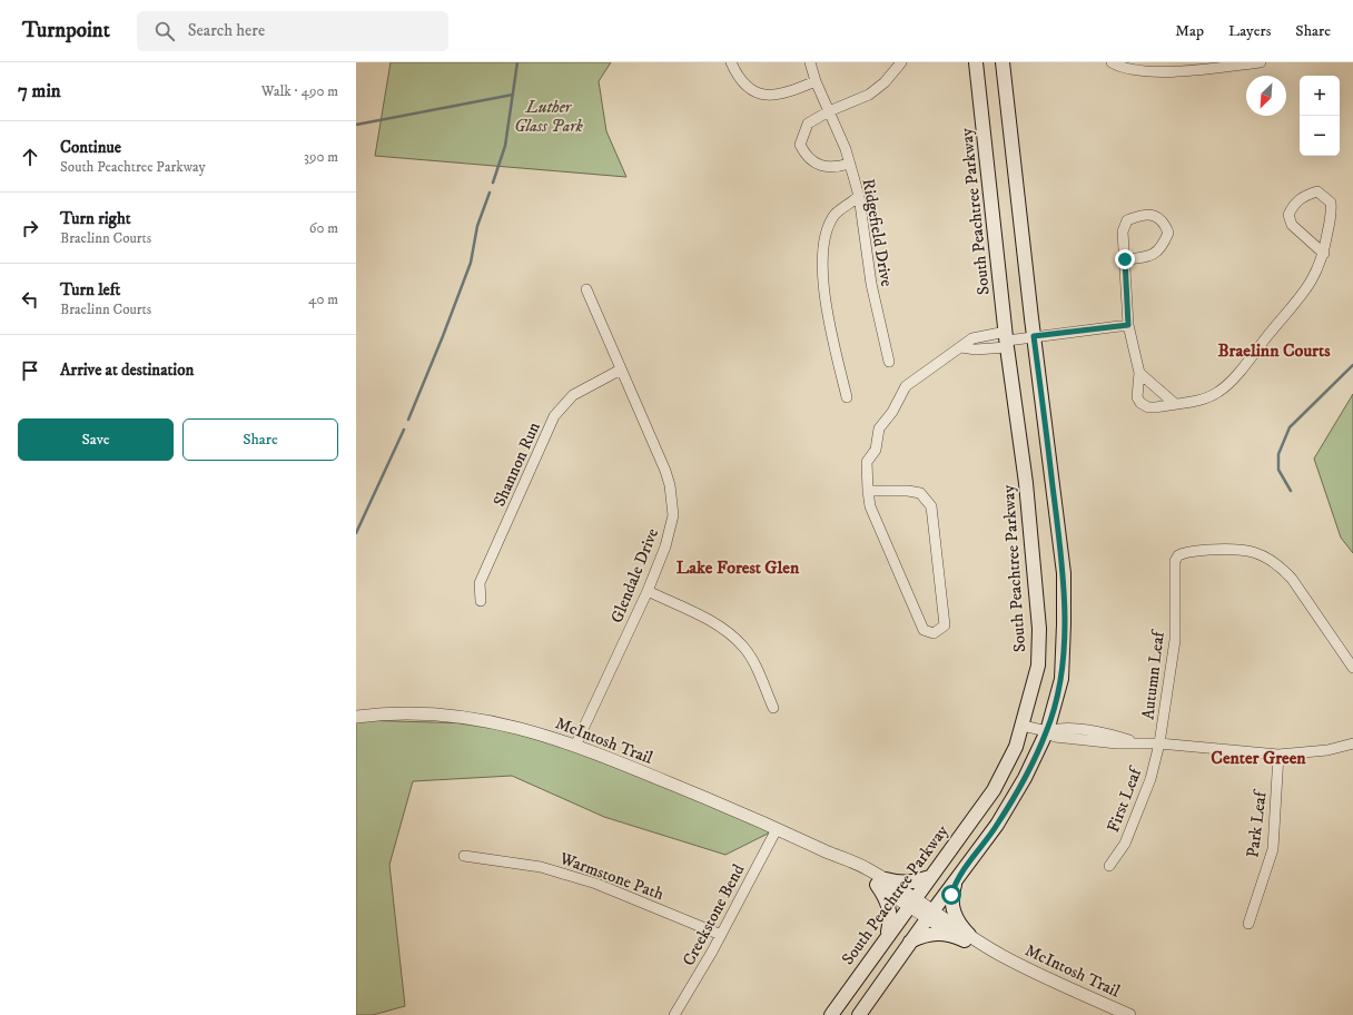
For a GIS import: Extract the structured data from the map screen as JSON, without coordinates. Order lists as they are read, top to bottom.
{
  "streets": {
    "main road": ["South Peachtree Parkway"],
    "street": [
      "Ridgefield Drive",
      "Shannon Run",
      "Glendale Drive",
      "Autumn Leaf",
      "McIntosh Trail",
      "First Leaf",
      "Park Leaf",
      "Warmstone Path",
      "Creekstone Bend"
    ]
  },
  "crossings": [
    ["South Peachtree Parkway", "McIntosh Trail"],
    ["Shannon Run", "Glendale Drive"],
    ["Glendale Drive", "McIntosh Trail"],
    ["Autumn Leaf", "First Leaf"],
    ["McIntosh Trail", "Creekstone Bend"],
    ["Warmstone Path", "Creekstone Bend"]
  ],
  "districts": ["Braelinn Courts", "Lake Forest Glen", "Center Green"],
  "parks": ["Luther Glass Park"],
  "north": "bottom left",
  "page": {
    "header": "Turnpoint",
    "search": "Search here",
    "nav": ["Map", "Layers", "Share"],
    "heading": ["7 min", "Walk · 490 m"],
    "map_buttons": ["+", "−"],
    "list": [
      ["Continue", "South Peachtree Parkway", "390 m"],
      ["Turn right", "Braelinn Courts", "60 m"],
      ["Turn left", "Braelinn Courts", "40 m"],
      "Arrive at destination"
    ],
    "buttons": ["Save", "Share"]
  }
}
